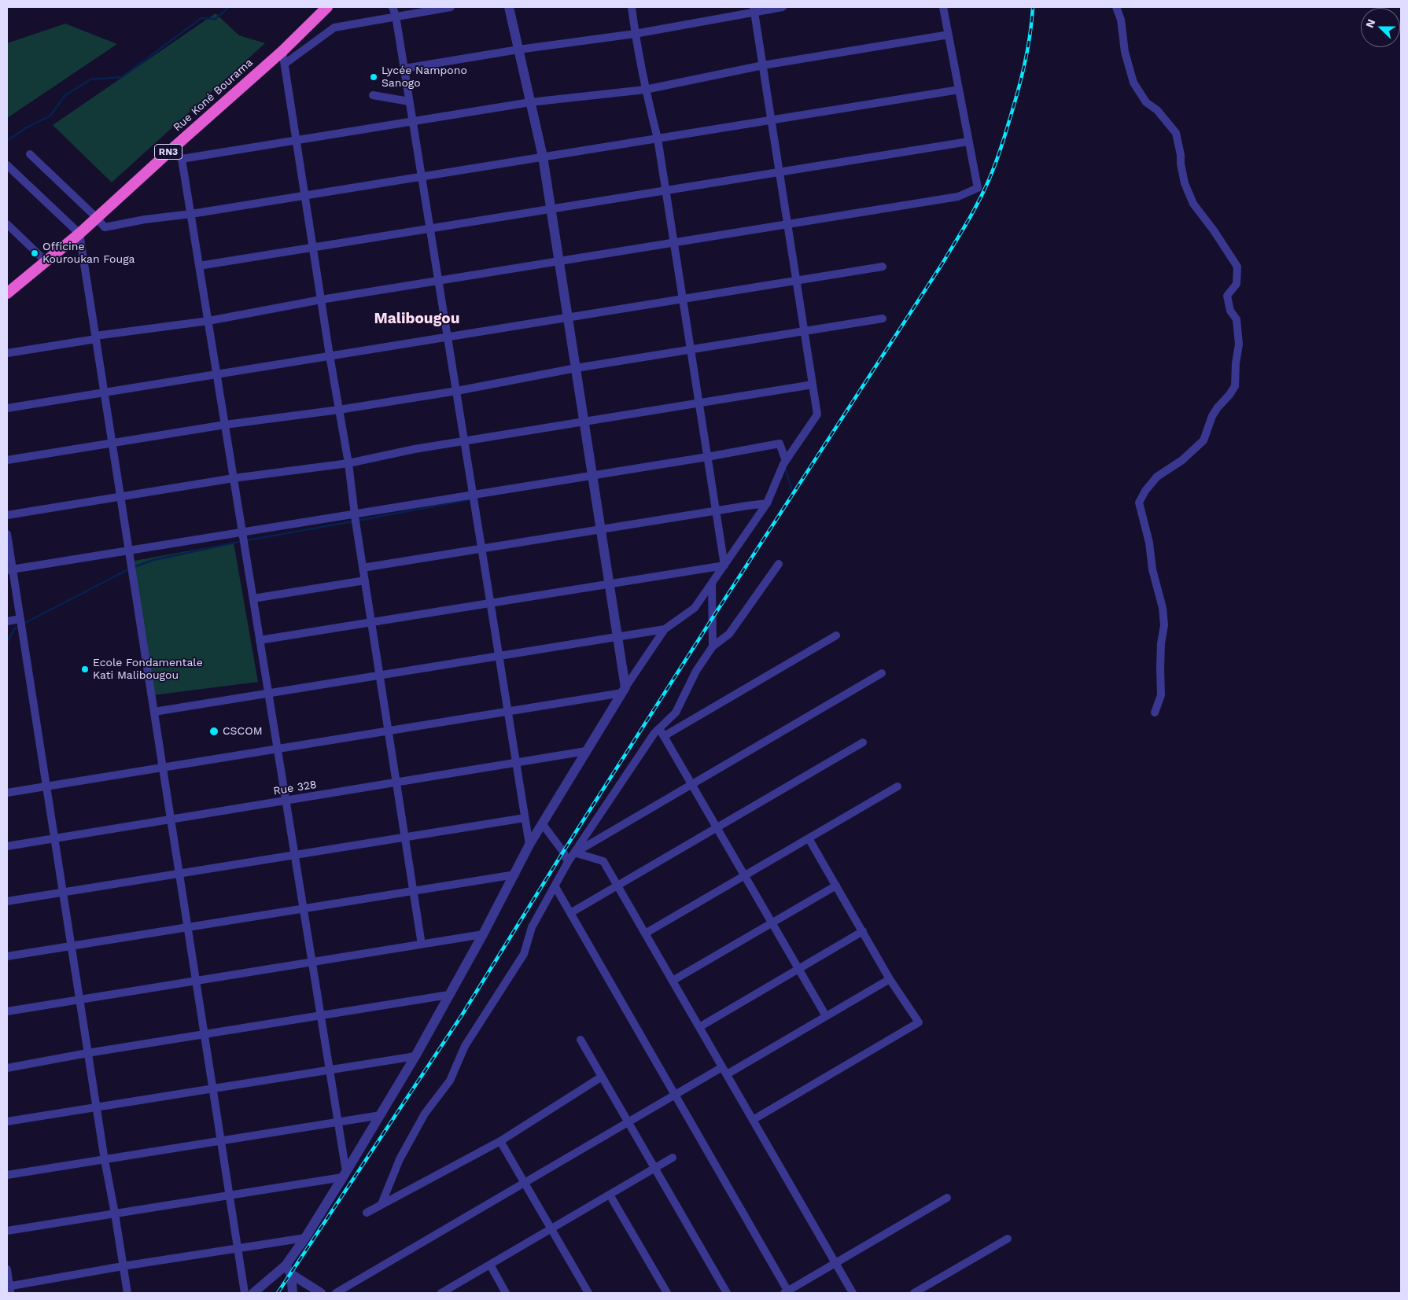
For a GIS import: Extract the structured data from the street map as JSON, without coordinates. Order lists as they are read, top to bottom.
{
  "streets": {
    "highway": ["Rue Koné Bourama", "RN3"],
    "street": ["Rue 328"]
  },
  "districts": ["Malibougou"],
  "places": [
    "Lycée Nampono Sanogo",
    "Officine Kouroukan Fouga",
    "Ecole Fondamentale Kati Malibougou",
    "CSCOM"
  ],
  "north": "left"
}
